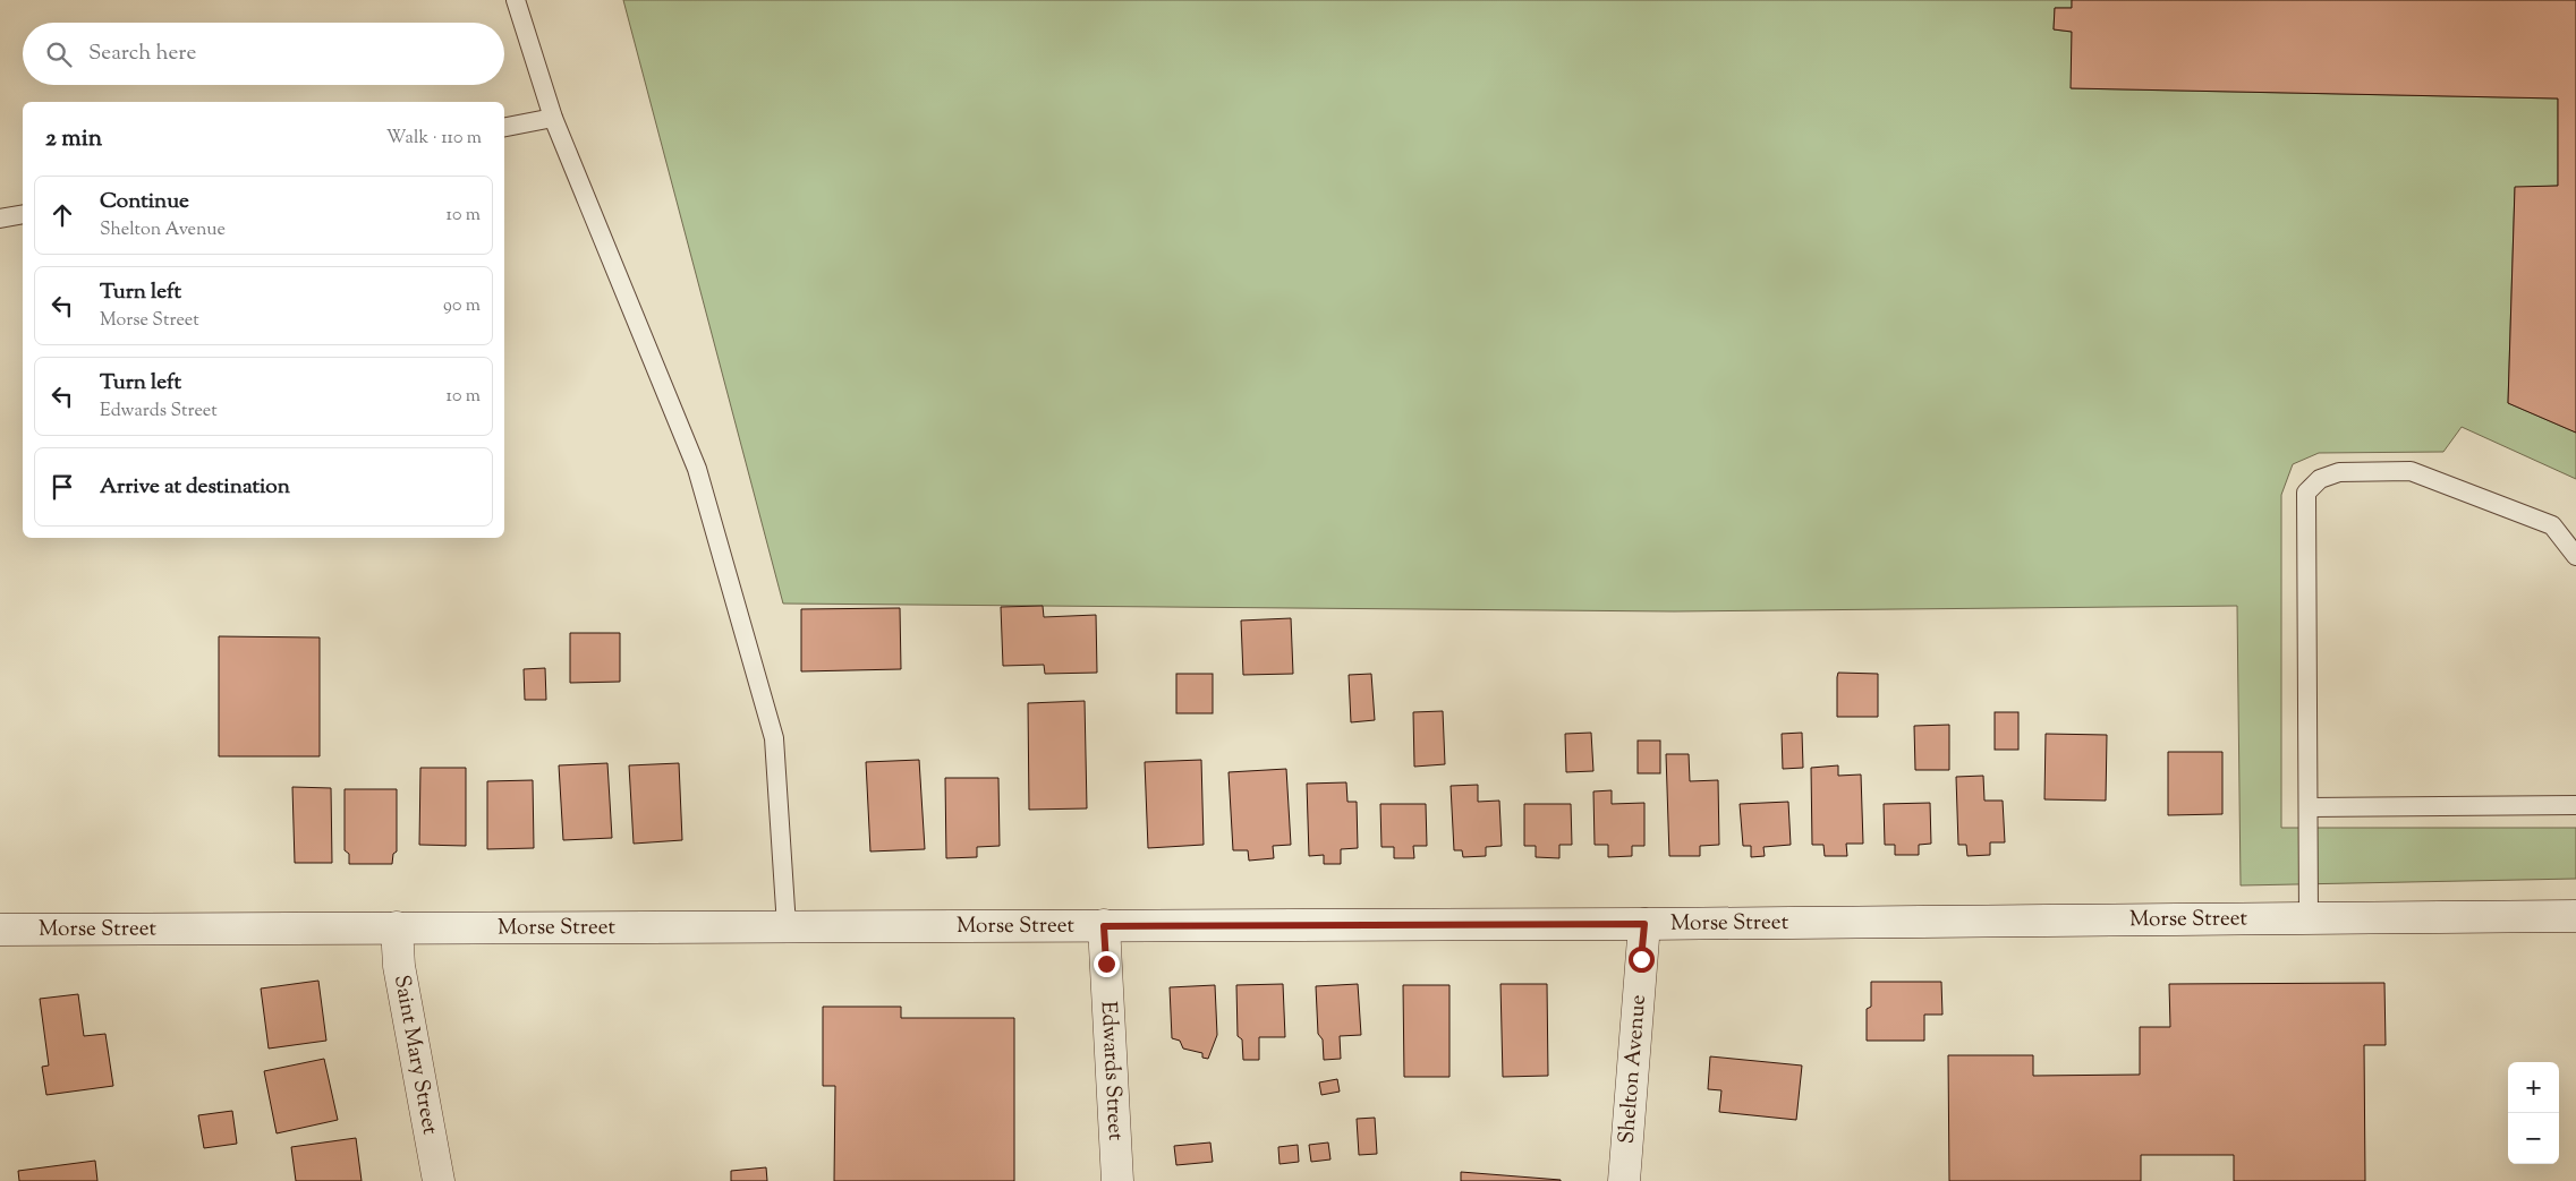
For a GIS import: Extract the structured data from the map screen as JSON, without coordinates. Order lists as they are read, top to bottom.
{
  "streets": {
    "main road": [
      "Morse Street",
      "Saint Mary Street",
      "Edwards Street",
      "Shelton Avenue"
    ]
  },
  "crossings": [
    ["Morse Street", "Saint Mary Street"],
    ["Morse Street", "Edwards Street"],
    ["Morse Street", "Shelton Avenue"]
  ],
  "page": {
    "search": "Search here",
    "heading": ["2 min", "Walk · 110 m"],
    "list": [
      ["Continue", "Shelton Avenue", "10 m"],
      ["Turn left", "Morse Street", "90 m"],
      ["Turn left", "Edwards Street", "10 m"],
      "Arrive at destination"
    ],
    "map_buttons": ["+", "−"]
  }
}
